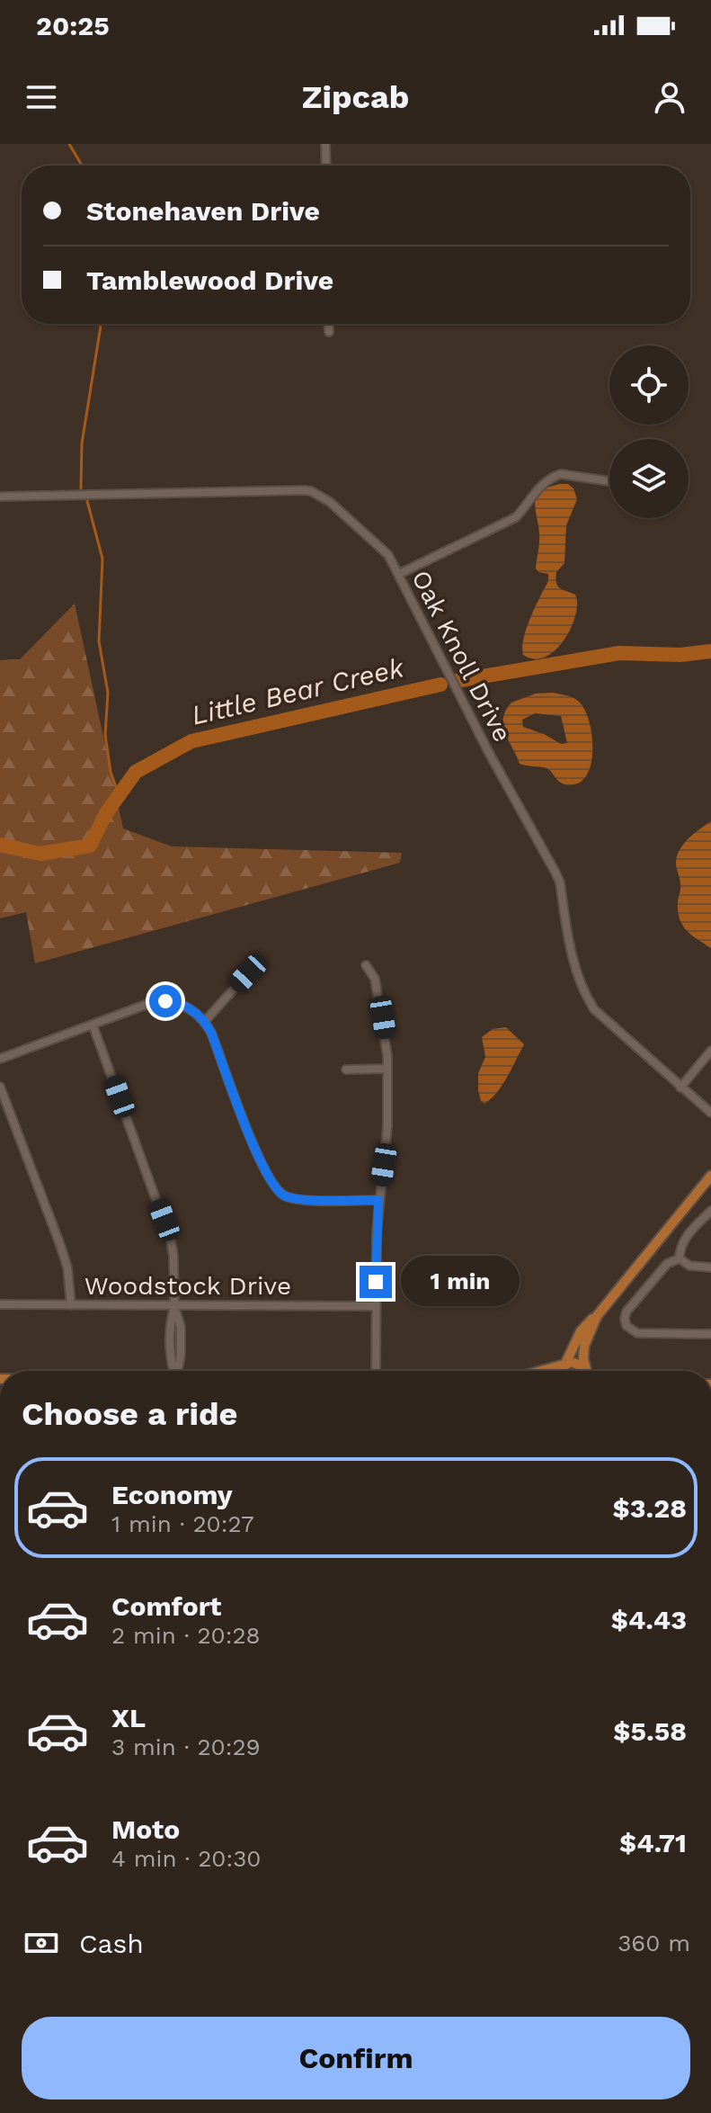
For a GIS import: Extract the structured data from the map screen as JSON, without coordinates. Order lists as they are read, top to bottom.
{
  "streets": {
    "street": ["Oak Knoll Drive", "Woodstock Drive"]
  },
  "water": ["Little Bear Creek"],
  "page": {
    "status": "20:25",
    "header": "Zipcab",
    "banner": ["Stonehaven Drive", "Tamblewood Drive"],
    "bubble": "1 min",
    "heading": "Choose a ride",
    "list": [
      {
        "name": "Economy",
        "note": "1 min · 20:27",
        "value": "$3.28"
      },
      {
        "name": "Comfort",
        "note": "2 min · 20:28",
        "value": "$4.43"
      },
      {
        "name": "XL",
        "note": "3 min · 20:29",
        "value": "$5.58"
      },
      {
        "name": "Moto",
        "note": "4 min · 20:30",
        "value": "$4.71"
      }
    ],
    "pay": ["Cash", "360 m"],
    "buttons": "Confirm"
  }
}
